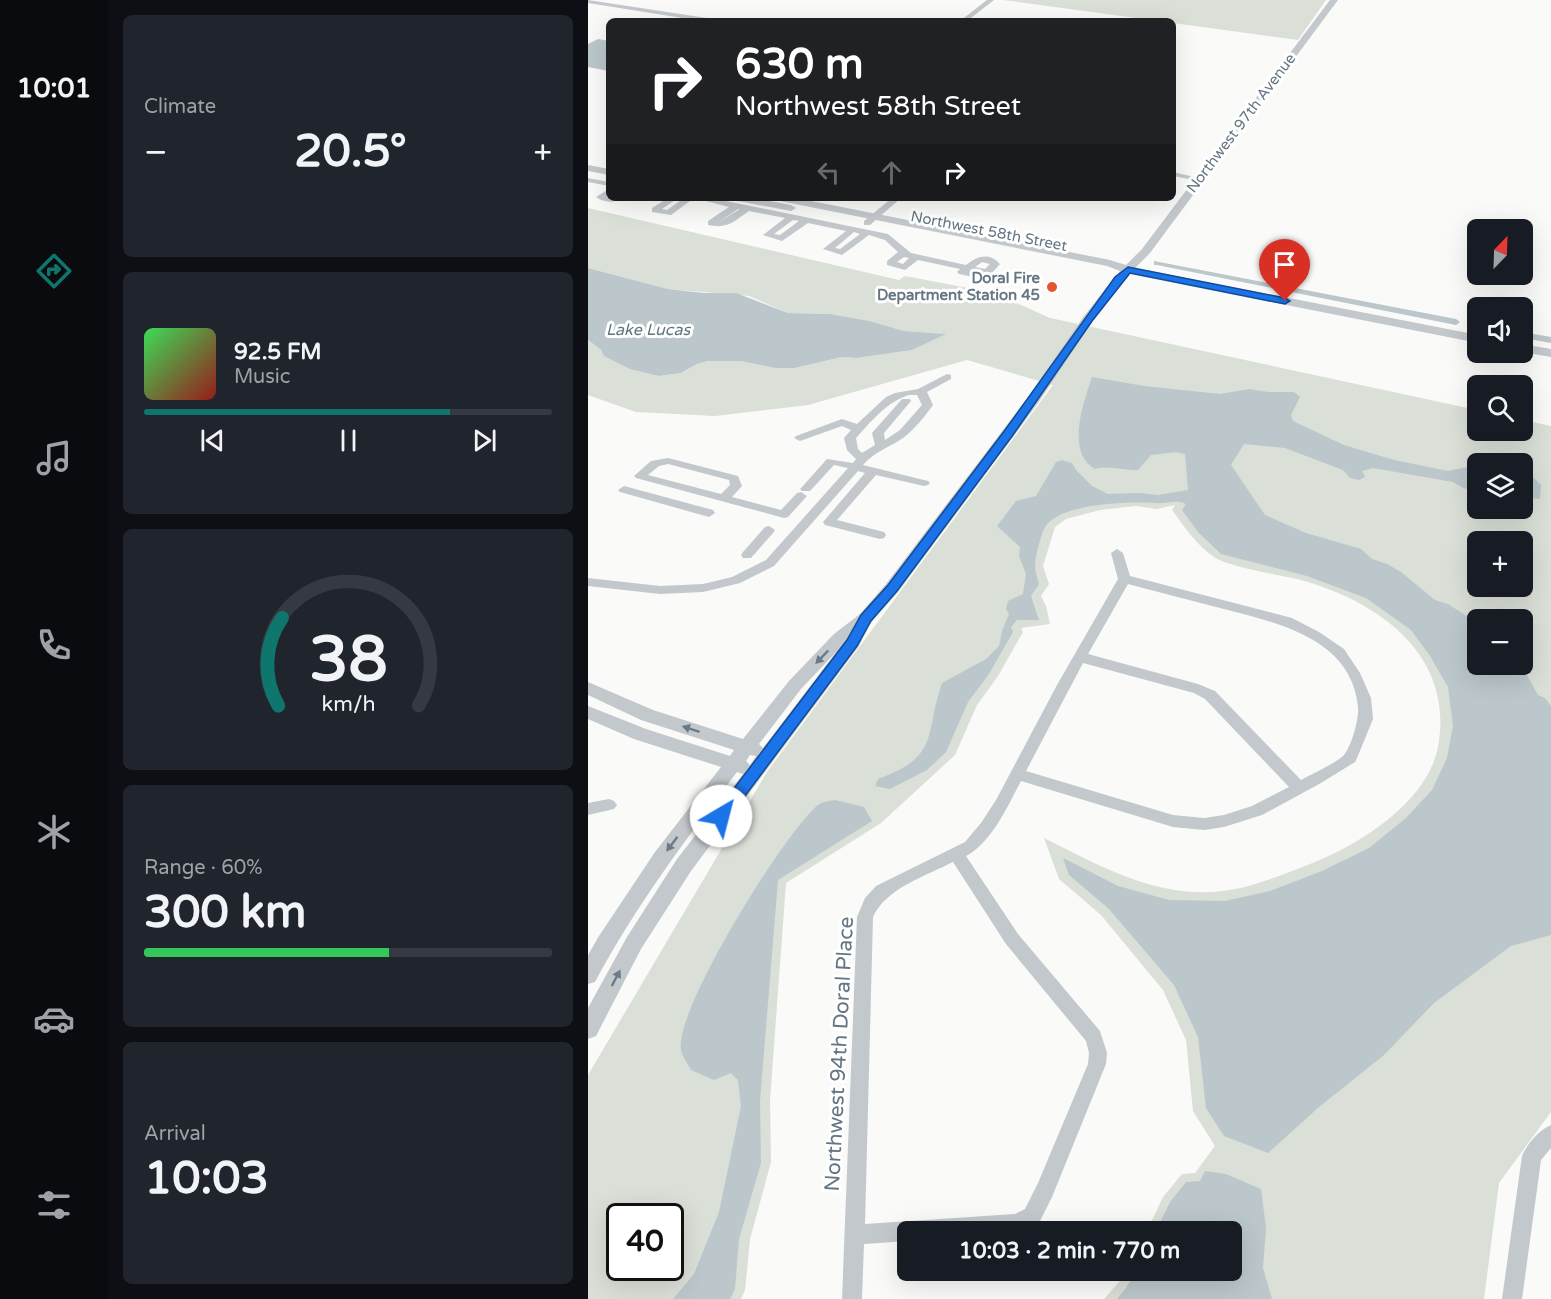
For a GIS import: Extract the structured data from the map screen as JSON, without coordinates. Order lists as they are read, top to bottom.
{
  "streets": {
    "street": ["Northwest 97th Avenue", "Northwest 58th Street", "Northwest 94th Doral Place"]
  },
  "crossings": [
    ["Northwest 97th Avenue", "Northwest 58th Street"]
  ],
  "water": ["Lake Lucas"],
  "places": ["Doral Fire Department Station 45"],
  "north": "top right",
  "page": {
    "tabs": "10:01",
    "tile": [
      "Climate",
      ["Range · 60%", "300 km"],
      ["Arrival", "10:03"]
    ],
    "turn": ["630 m", "Northwest 58th Street"],
    "heat": ["−", "20.5°", "+"],
    "map_buttons": ["+", "−"],
    "song": ["92.5 FM", "Music"],
    "limit": "40",
    "trip": "10:03 · 2 min · 770 m",
    "gauge": ["38", "km/h"]
  }
}
